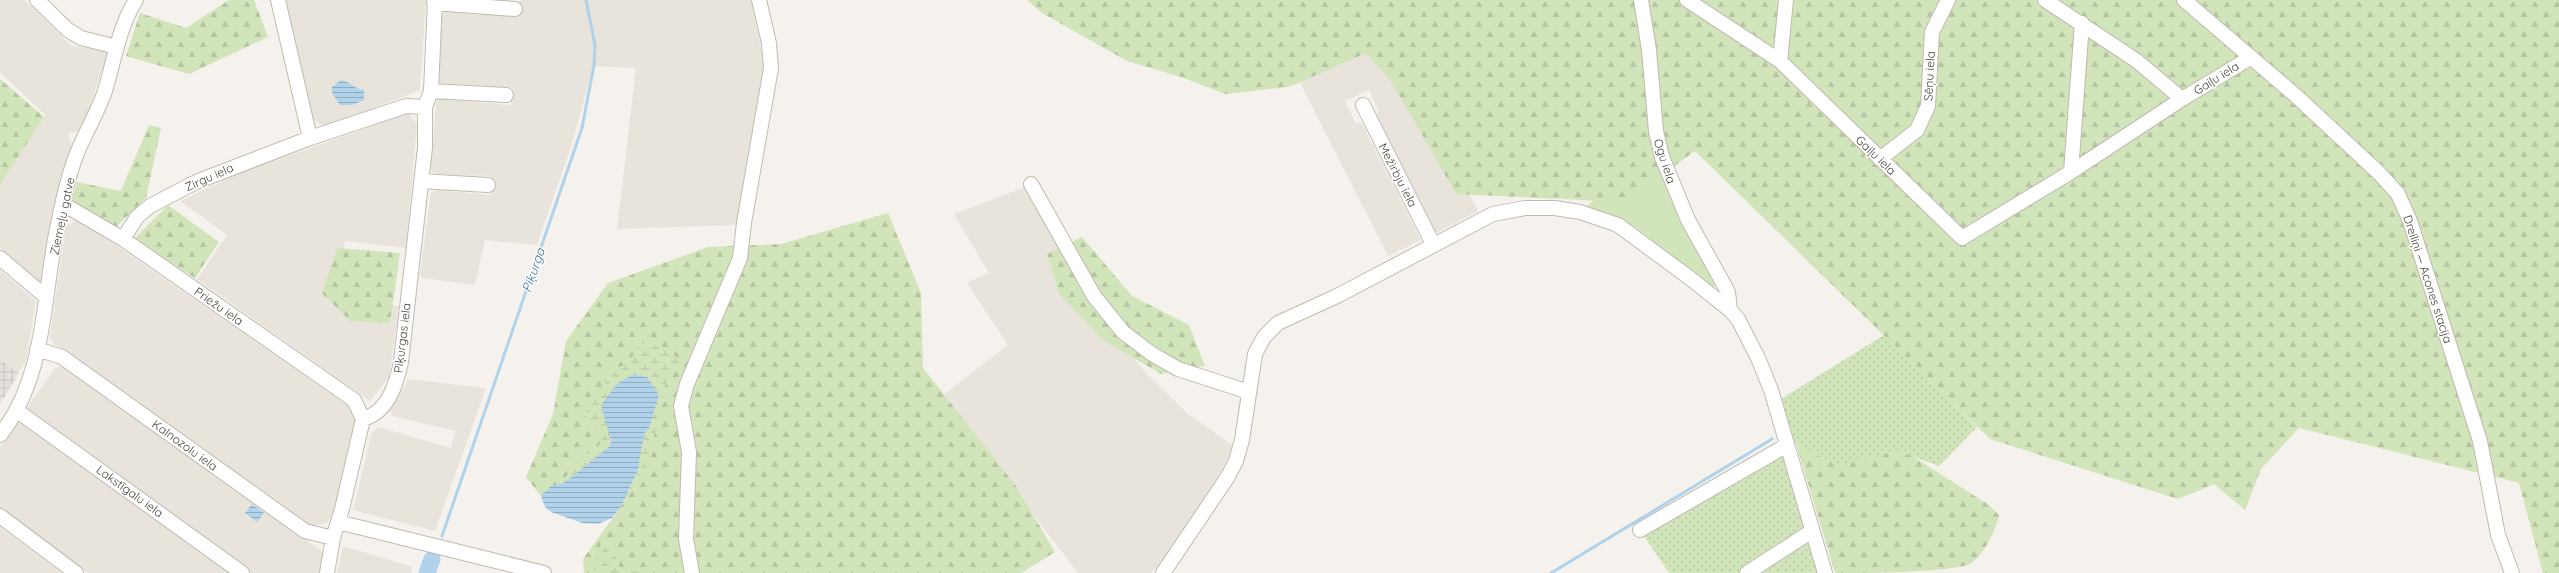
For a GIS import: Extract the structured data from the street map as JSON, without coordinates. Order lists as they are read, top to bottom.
{
  "streets": {
    "street": [
      "Sēņu iela",
      "Gaiļu iela",
      "Ogu iela",
      "Mežirbju iela",
      "Zirgu iela",
      "Ziemeļu gatve",
      "Dreiliņi — Acones stacija",
      "Priežu iela",
      "Piķurgas iela",
      "Kalnozolu iela",
      "Lakstīgalu iela"
    ]
  },
  "crossings": [
    ["Sēņu iela", "Gaiļu iela"],
    ["Gaiļu iela", "Dreiliņi — Acones stacija"],
    ["Zirgu iela", "Priežu iela"],
    ["Zirgu iela", "Piķurgas iela"],
    ["Ziemeļu gatve", "Priežu iela"],
    ["Ziemeļu gatve", "Kalnozolu iela"],
    ["Ziemeļu gatve", "Lakstīgalu iela"],
    ["Priežu iela", "Piķurgas iela"]
  ],
  "water": ["Piķurga"]
}
